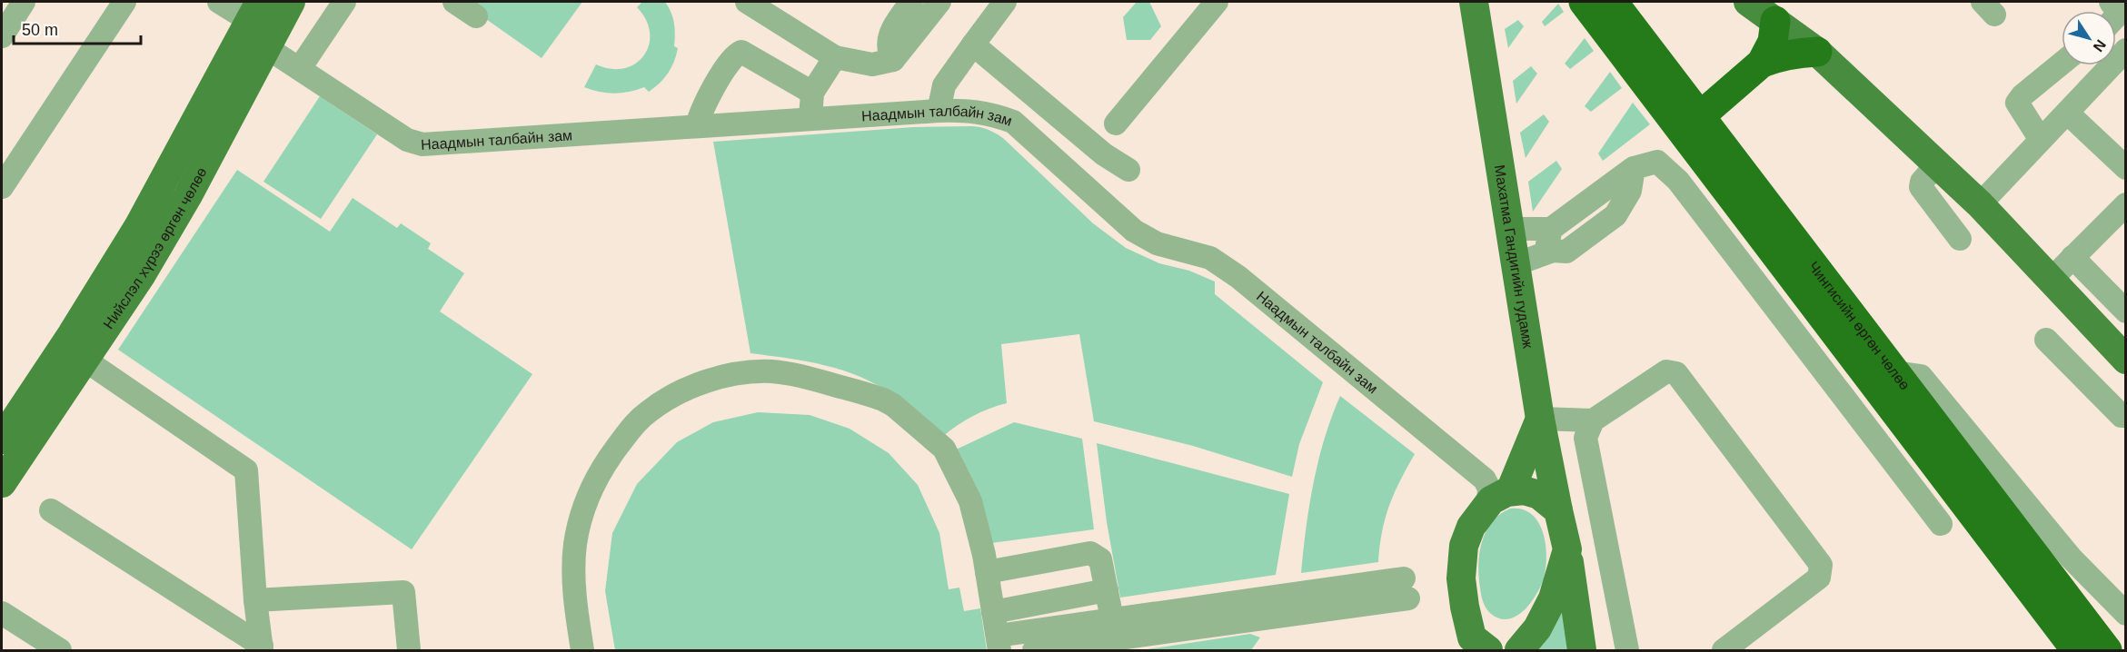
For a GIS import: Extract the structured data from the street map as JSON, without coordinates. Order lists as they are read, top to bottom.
{
  "streets": {
    "highway": ["Чингисийн өргөн чөлөө"],
    "main road": ["Нийслэл хүрээ өргөн чөлөө", "Махатма Гандигийн гудамж"],
    "street": ["Наадмын талбайн зам"]
  },
  "crossings": [
    ["Наадмын талбайн зам", "Нийслэл хүрээ өргөн чөлөө"]
  ],
  "scale_bar": "50 m",
  "north": "bottom right"
}
